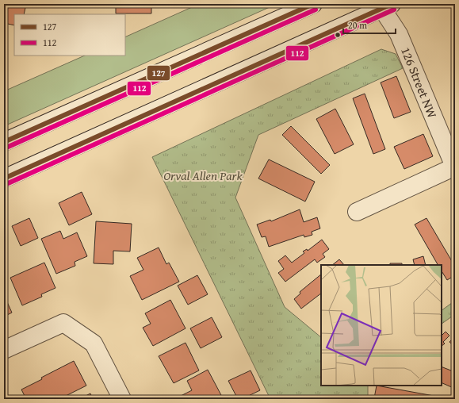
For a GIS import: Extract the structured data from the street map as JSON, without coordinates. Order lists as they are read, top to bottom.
{
  "streets": {
    "main road": ["126 Street NW"]
  },
  "parks": ["Orval Allen Park"],
  "lines": ["transit line 127", "transit line 112"],
  "legend": ["127", "112"],
  "scale_bar": "20 m"
}
